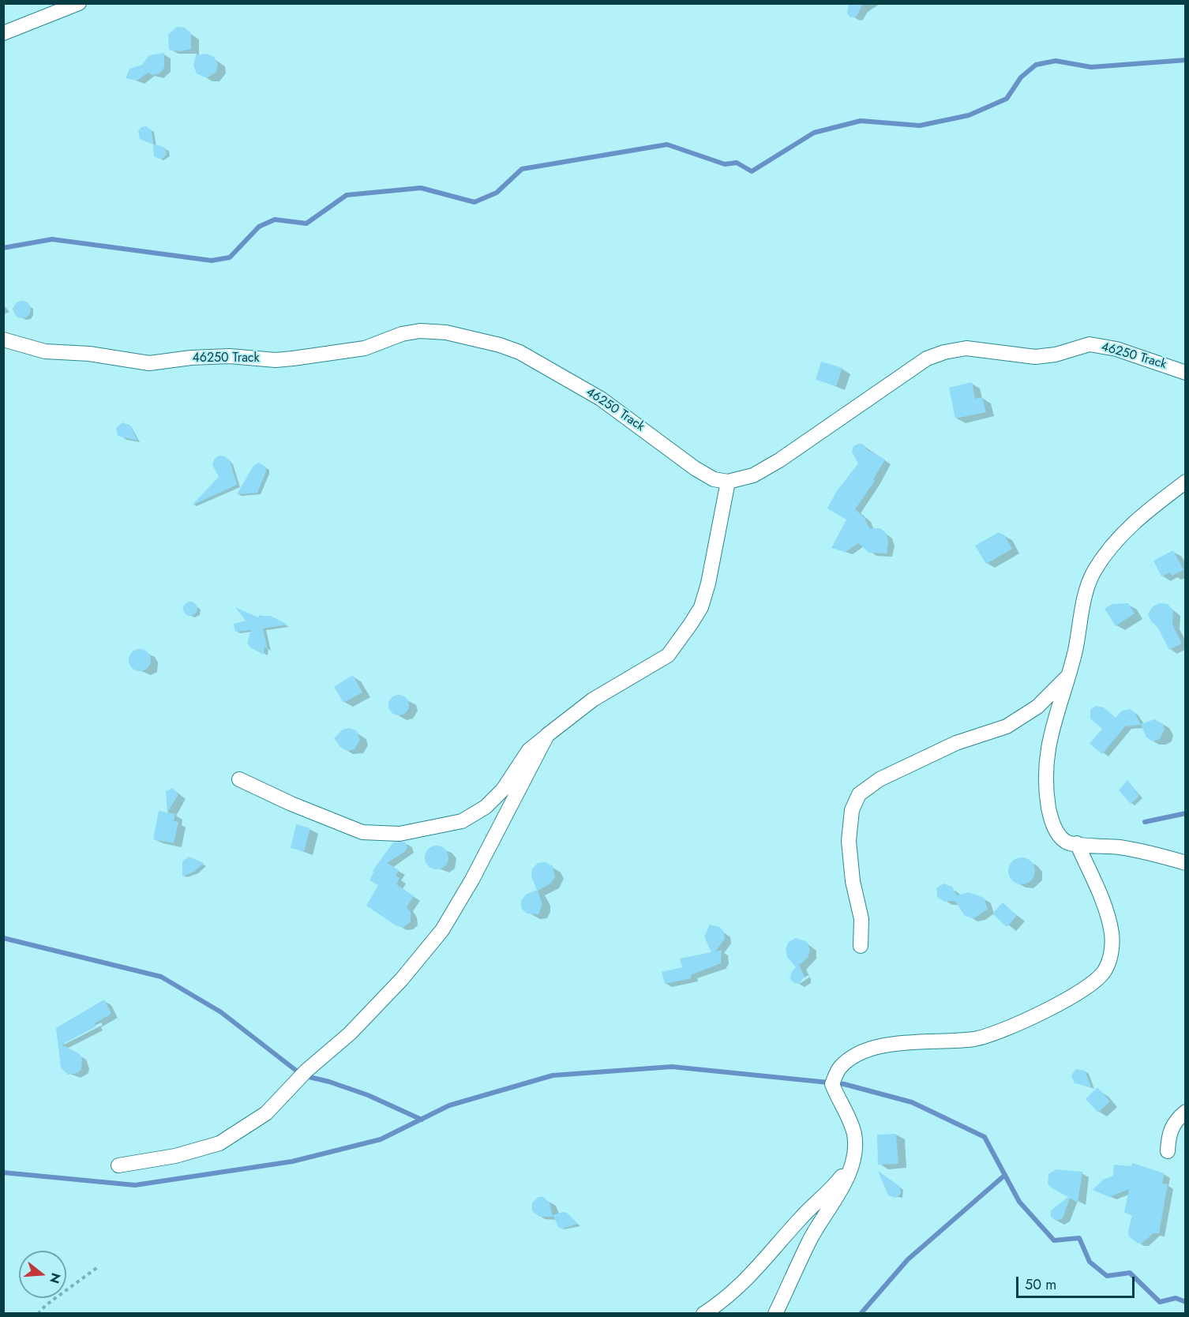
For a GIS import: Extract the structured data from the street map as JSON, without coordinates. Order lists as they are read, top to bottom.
{
  "streets": {
    "street": ["46250 Track"]
  },
  "scale_bar": "50 m",
  "north": "right"
}
